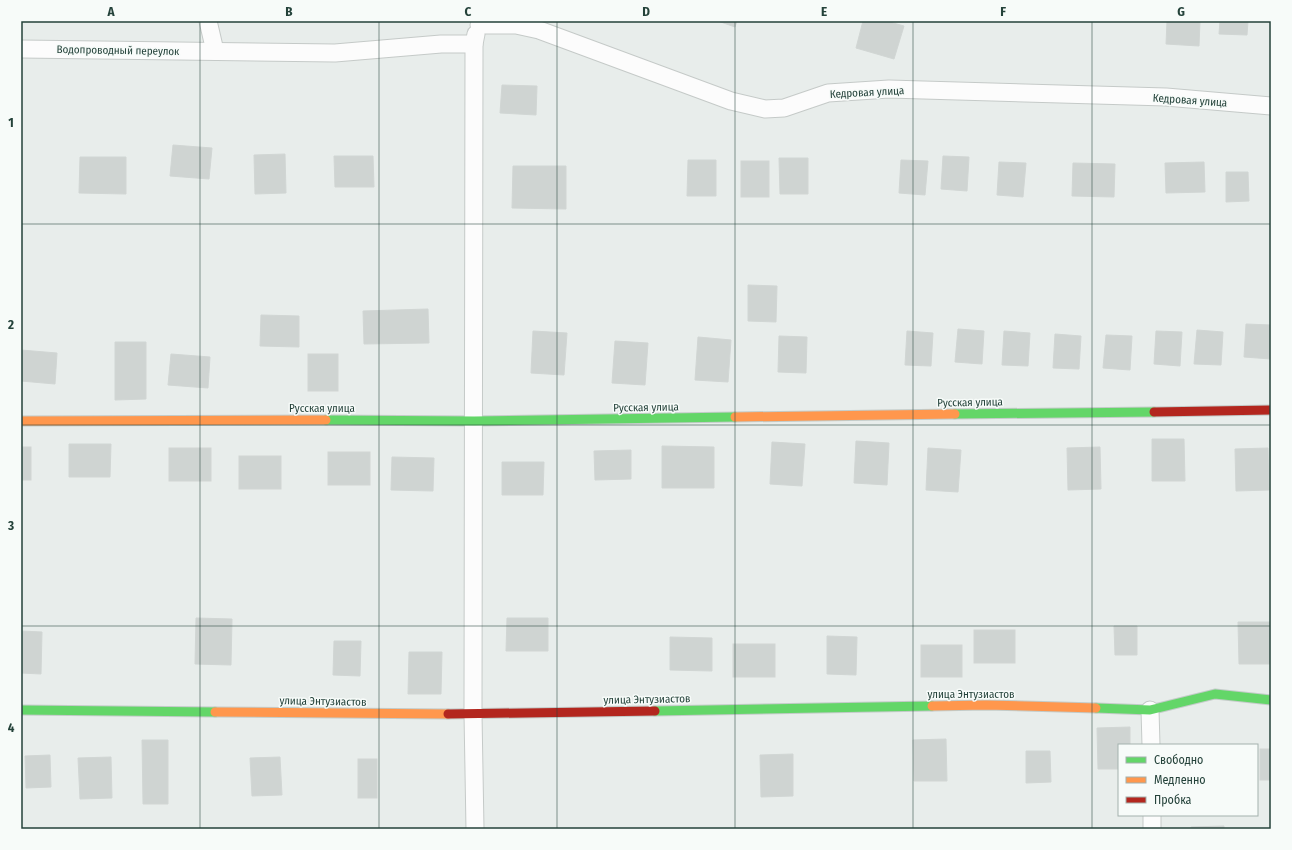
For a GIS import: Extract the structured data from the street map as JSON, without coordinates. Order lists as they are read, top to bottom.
{
  "streets": {
    "street": [
      "Водопроводный переулок",
      "Кедровая улица",
      "Русская улица",
      "улица Энтузиастов"
    ]
  },
  "legend": ["Свободно", "Медленно", "Пробка"],
  "grid": {
    "columns": [
      "A",
      "B",
      "C",
      "D",
      "E",
      "F",
      "G"
    ],
    "rows": [
      "1",
      "2",
      "3",
      "4"
    ]
  }
}
